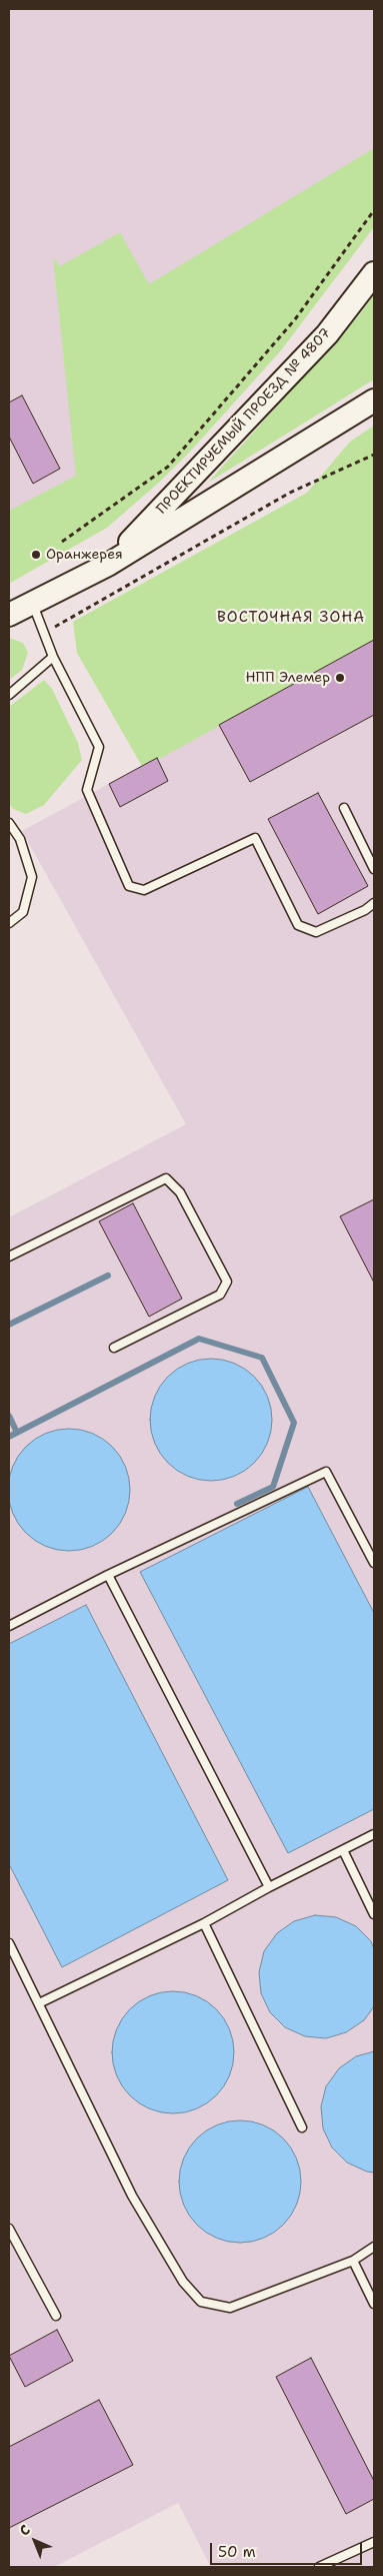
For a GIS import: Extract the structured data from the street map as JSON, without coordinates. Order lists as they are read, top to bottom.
{
  "streets": {
    "main road": ["ПРОЕКТИРУЕМЫЙ ПРОЕЗД № 4807"]
  },
  "districts": ["ВОСТОЧНАЯ ЗОНА"],
  "places": ["Оранжерея", "НПП Элемер"],
  "scale_bar": "50 m",
  "north": "top left"
}
